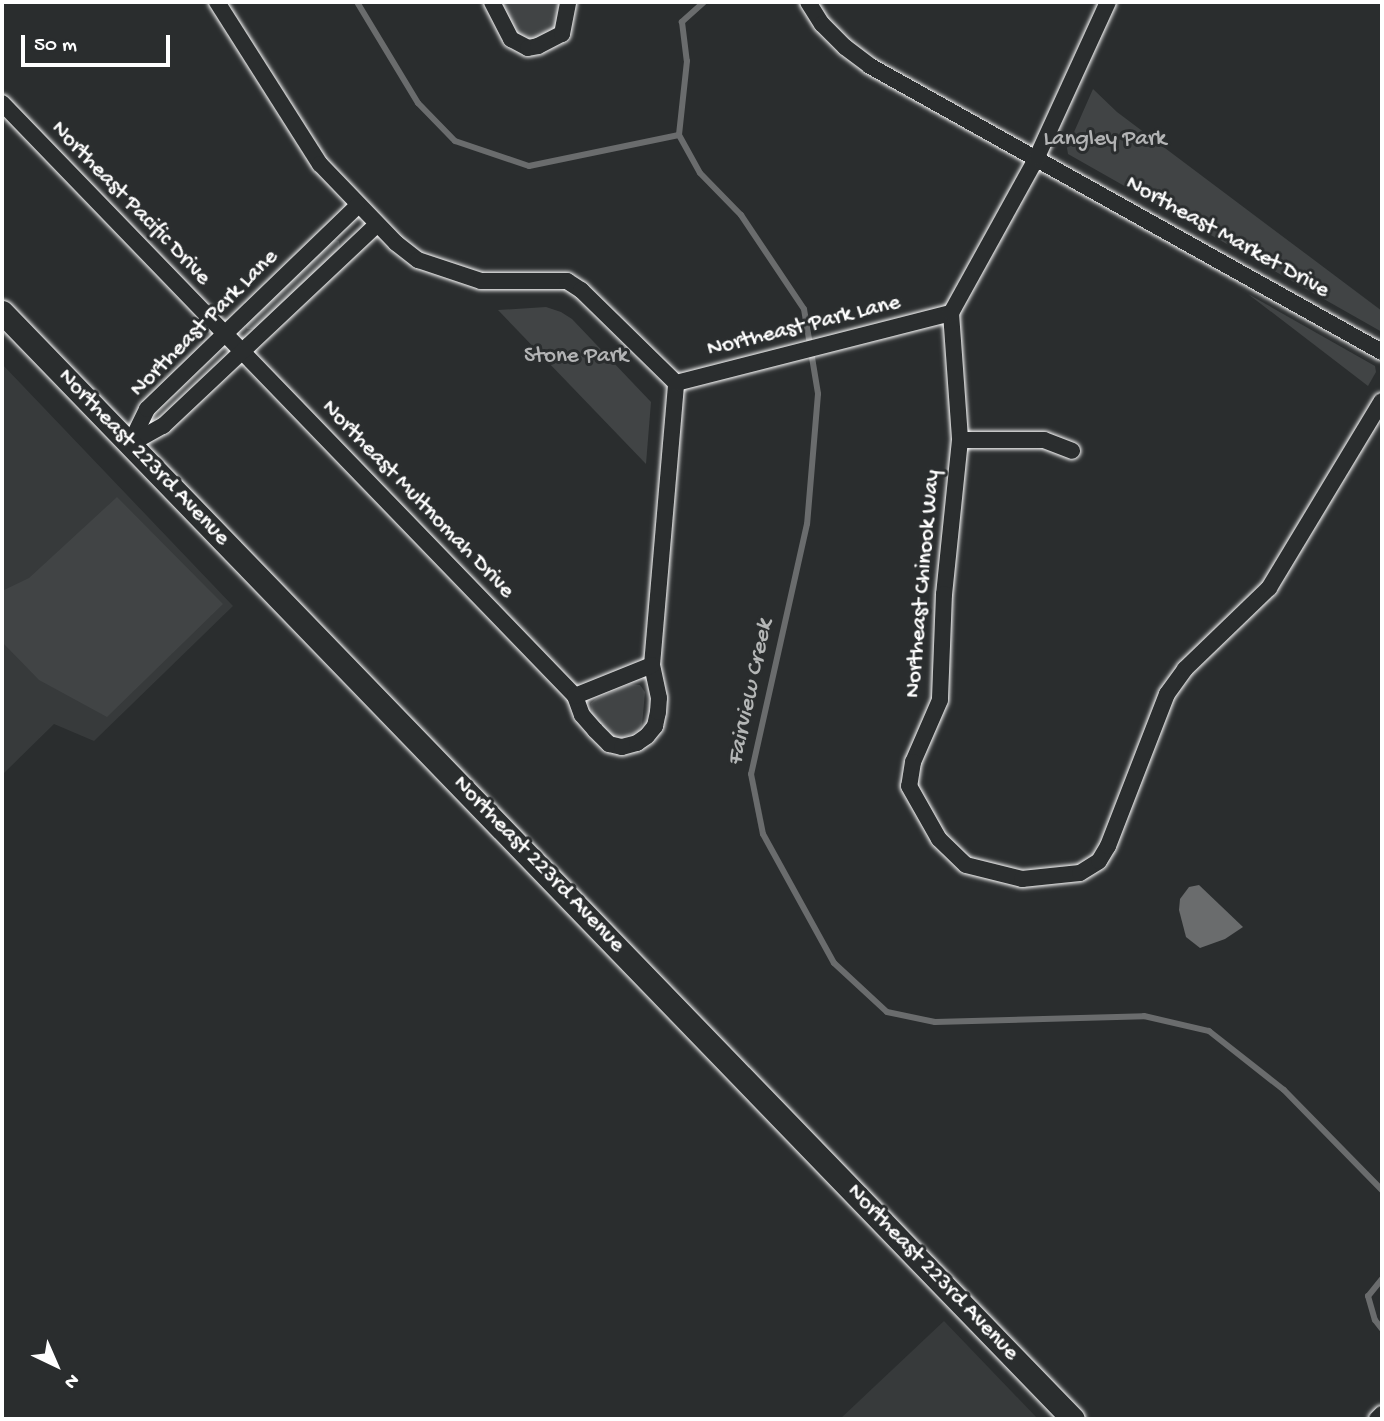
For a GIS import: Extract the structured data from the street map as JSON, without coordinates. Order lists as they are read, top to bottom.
{
  "streets": {
    "main road": ["Northeast 223rd Avenue"],
    "street": [
      "Northeast Pacific Drive",
      "Northeast Market Drive",
      "Northeast Park Lane",
      "Northeast Multnomah Drive",
      "Northeast Chinook Way"
    ]
  },
  "crossings": [
    ["Northeast Pacific Drive", "Northeast Park Lane"],
    ["Northeast Pacific Drive", "Northeast Multnomah Drive"],
    ["Northeast Park Lane", "Northeast 223rd Avenue"],
    ["Northeast Park Lane", "Northeast Multnomah Drive"],
    ["Northeast Park Lane", "Northeast Chinook Way"]
  ],
  "water": ["Fairview Creek"],
  "parks": ["Langley Park", "Stone Park"],
  "scale_bar": "50 m",
  "north": "bottom right"
}
